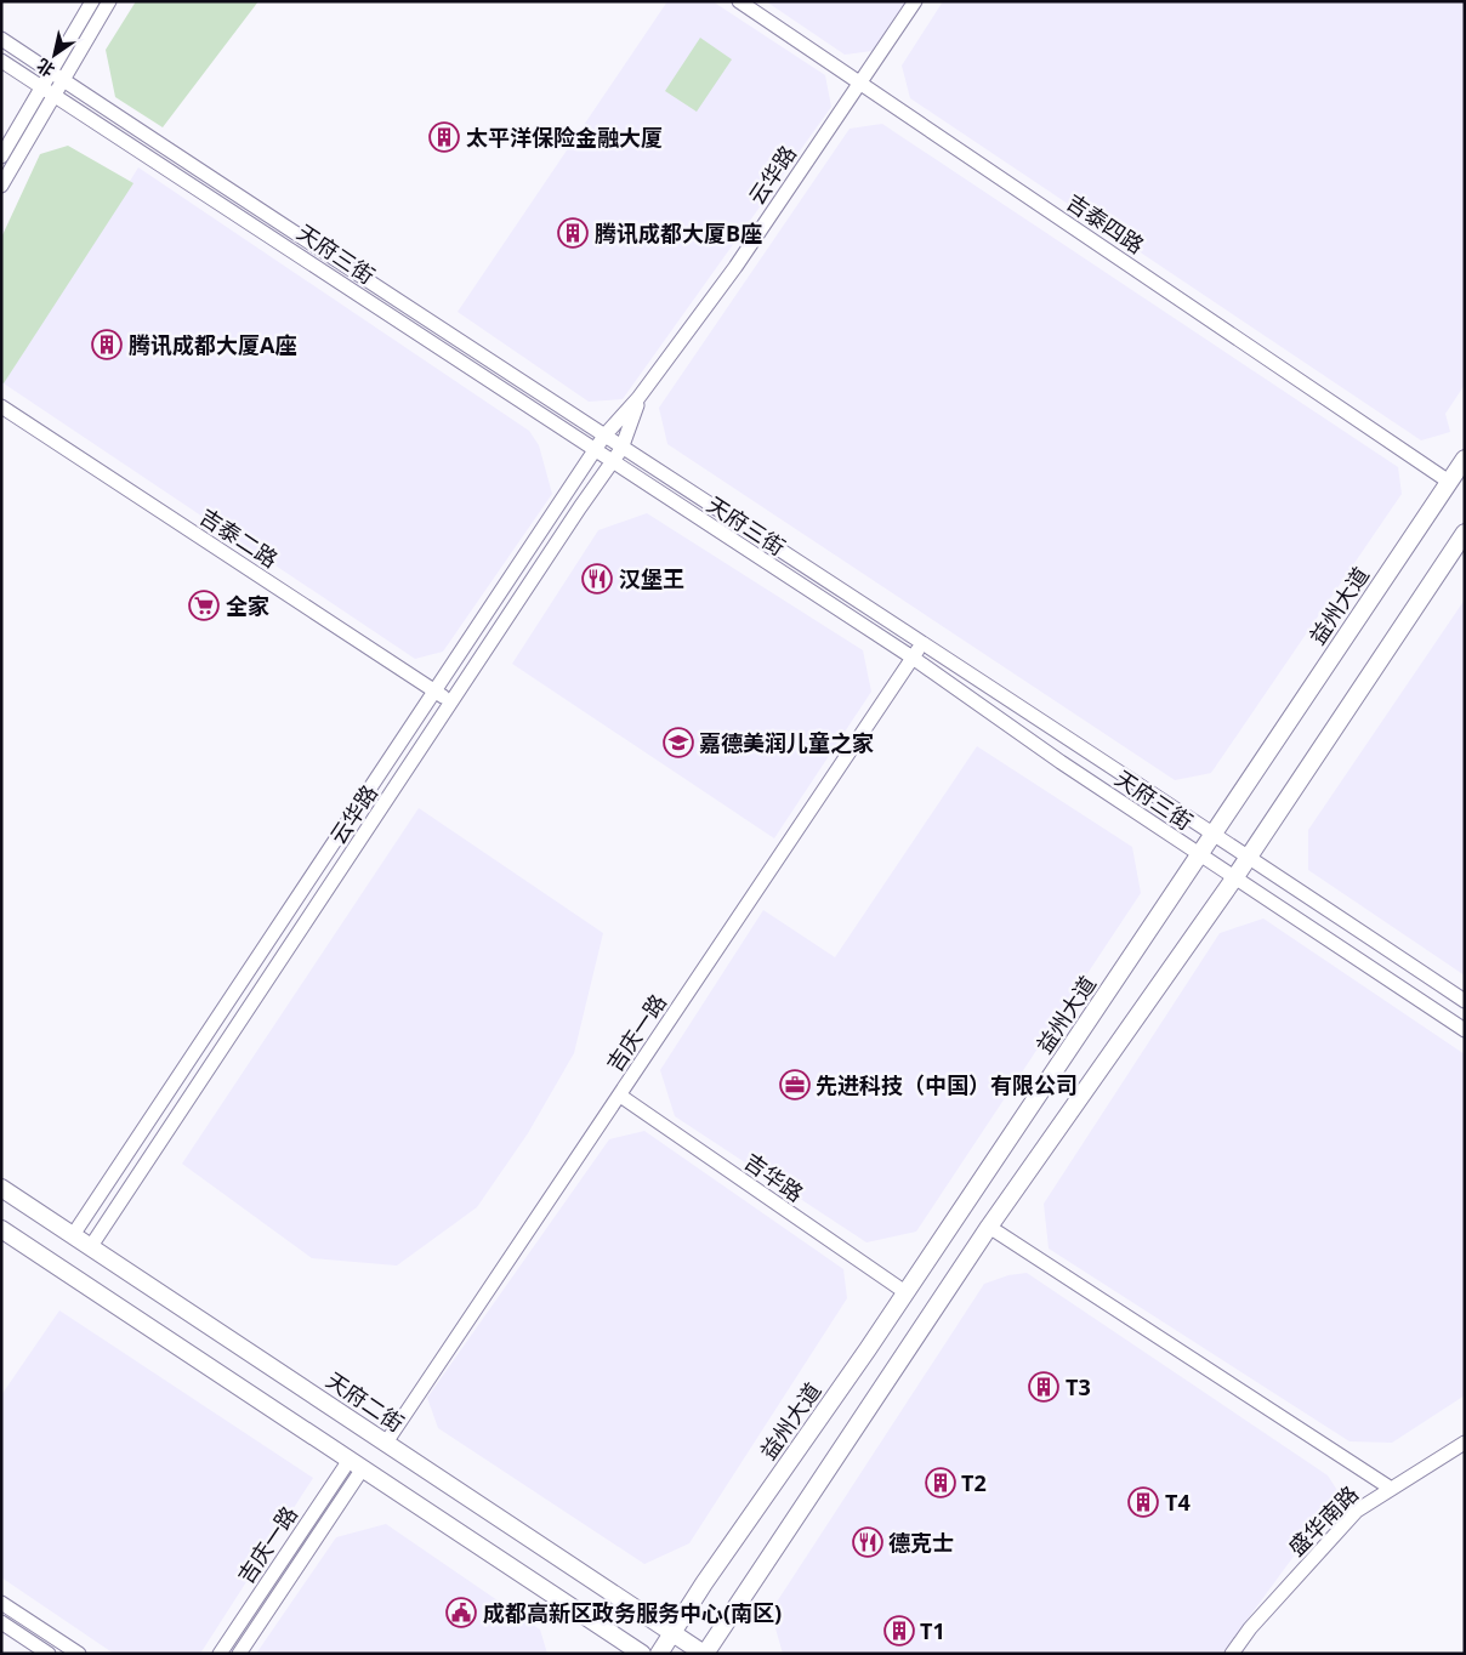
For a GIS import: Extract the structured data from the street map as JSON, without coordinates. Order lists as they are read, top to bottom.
{
  "streets": {
    "main road": ["益州大道", "天府二街"],
    "street": [
      "云华路",
      "吉泰四路",
      "天府三街",
      "吉泰二路",
      "吉庆一路",
      "吉华路",
      "盛华南路"
    ]
  },
  "crossings": [
    ["云华路", "吉泰四路"],
    ["云华路", "天府三街"],
    ["云华路", "吉泰二路"],
    ["云华路", "天府二街"],
    ["吉泰四路", "益州大道"],
    ["天府三街", "益州大道"],
    ["天府三街", "吉庆一路"],
    ["益州大道", "吉华路"],
    ["益州大道", "天府二街"],
    ["吉庆一路", "吉华路"],
    ["吉庆一路", "天府二街"]
  ],
  "places": {
    "building": [
      "太平洋保险金融大厦",
      "腾讯成都大厦B座",
      "腾讯成都大厦A座",
      "T3",
      "T2",
      "T4",
      "T1"
    ],
    "restaurant": ["汉堡王", "德克士"],
    "supermarket": ["全家"],
    "school or university": ["嘉德美润儿童之家"],
    "office": ["先进科技（中国）有限公司"],
    "public building": ["成都高新区政务服务中心(南区)"]
  },
  "north": "bottom left"
}
